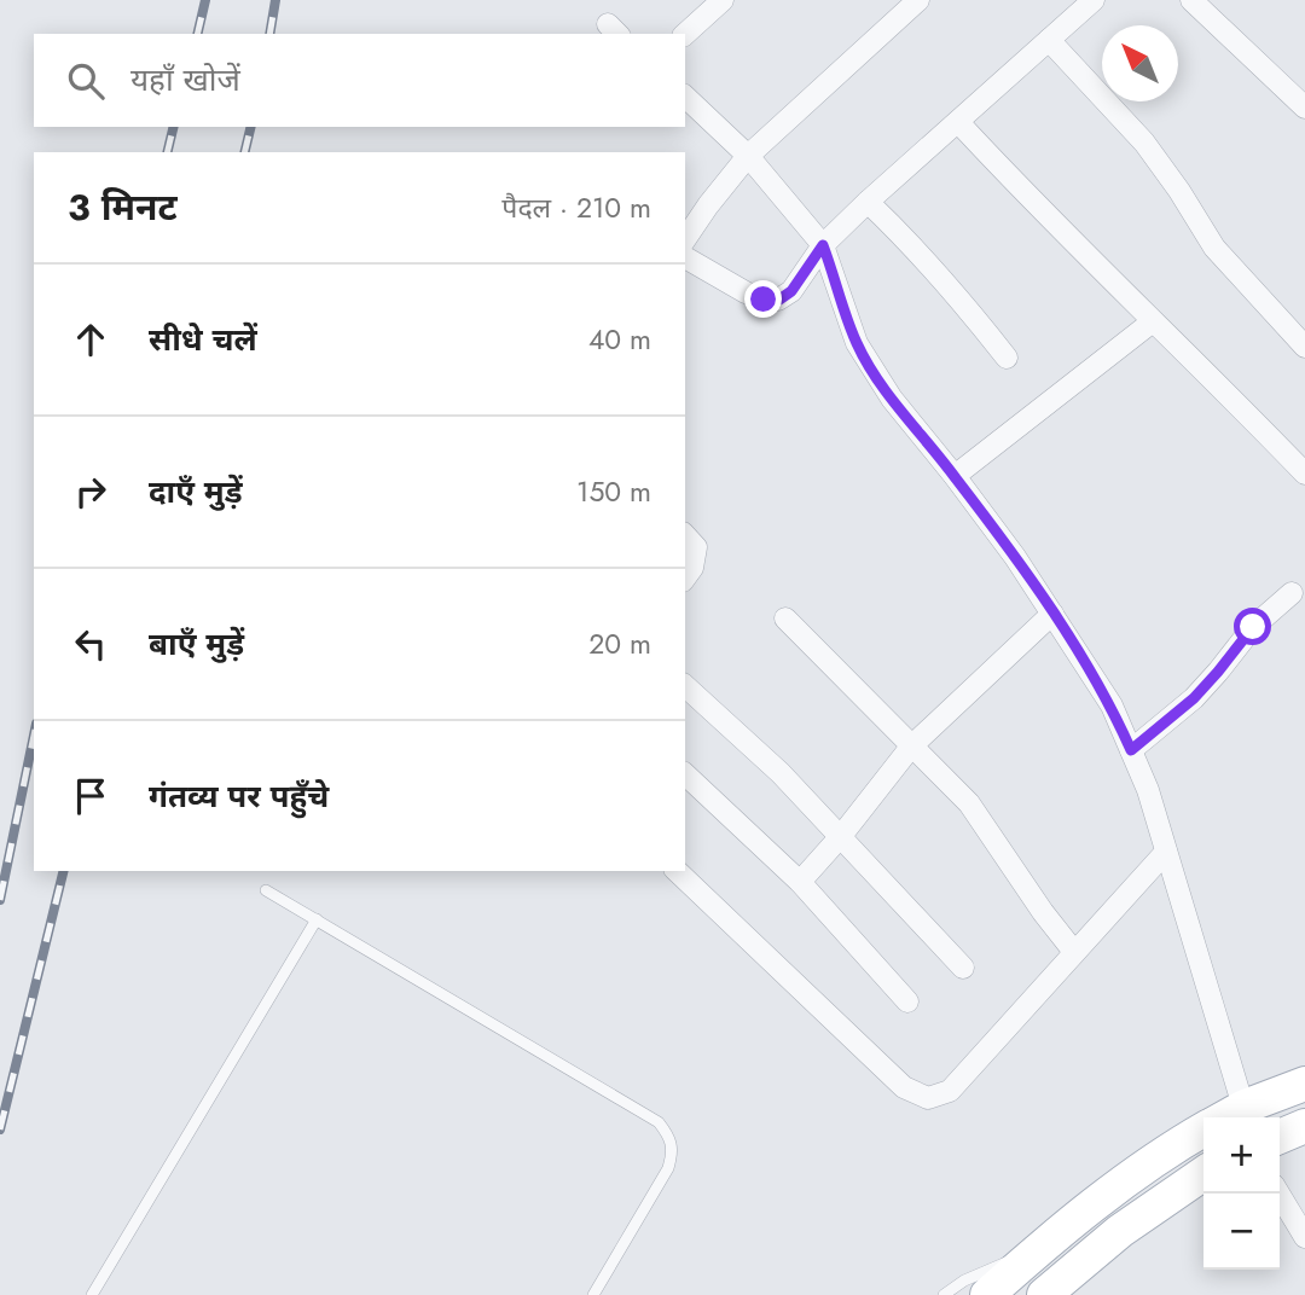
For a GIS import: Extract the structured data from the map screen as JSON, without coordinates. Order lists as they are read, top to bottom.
{
  "north": "top left",
  "page": {
    "search": "यहाँ खोजें",
    "heading": ["3 मिनट", "पैदल · 210 m"],
    "list": [
      ["सीधे चलें", "40 m"],
      ["दाएँ मुड़ें", "150 m"],
      ["बाएँ मुड़ें", "20 m"],
      "गंतव्य पर पहुँचे"
    ],
    "map_buttons": ["+", "−"]
  }
}
